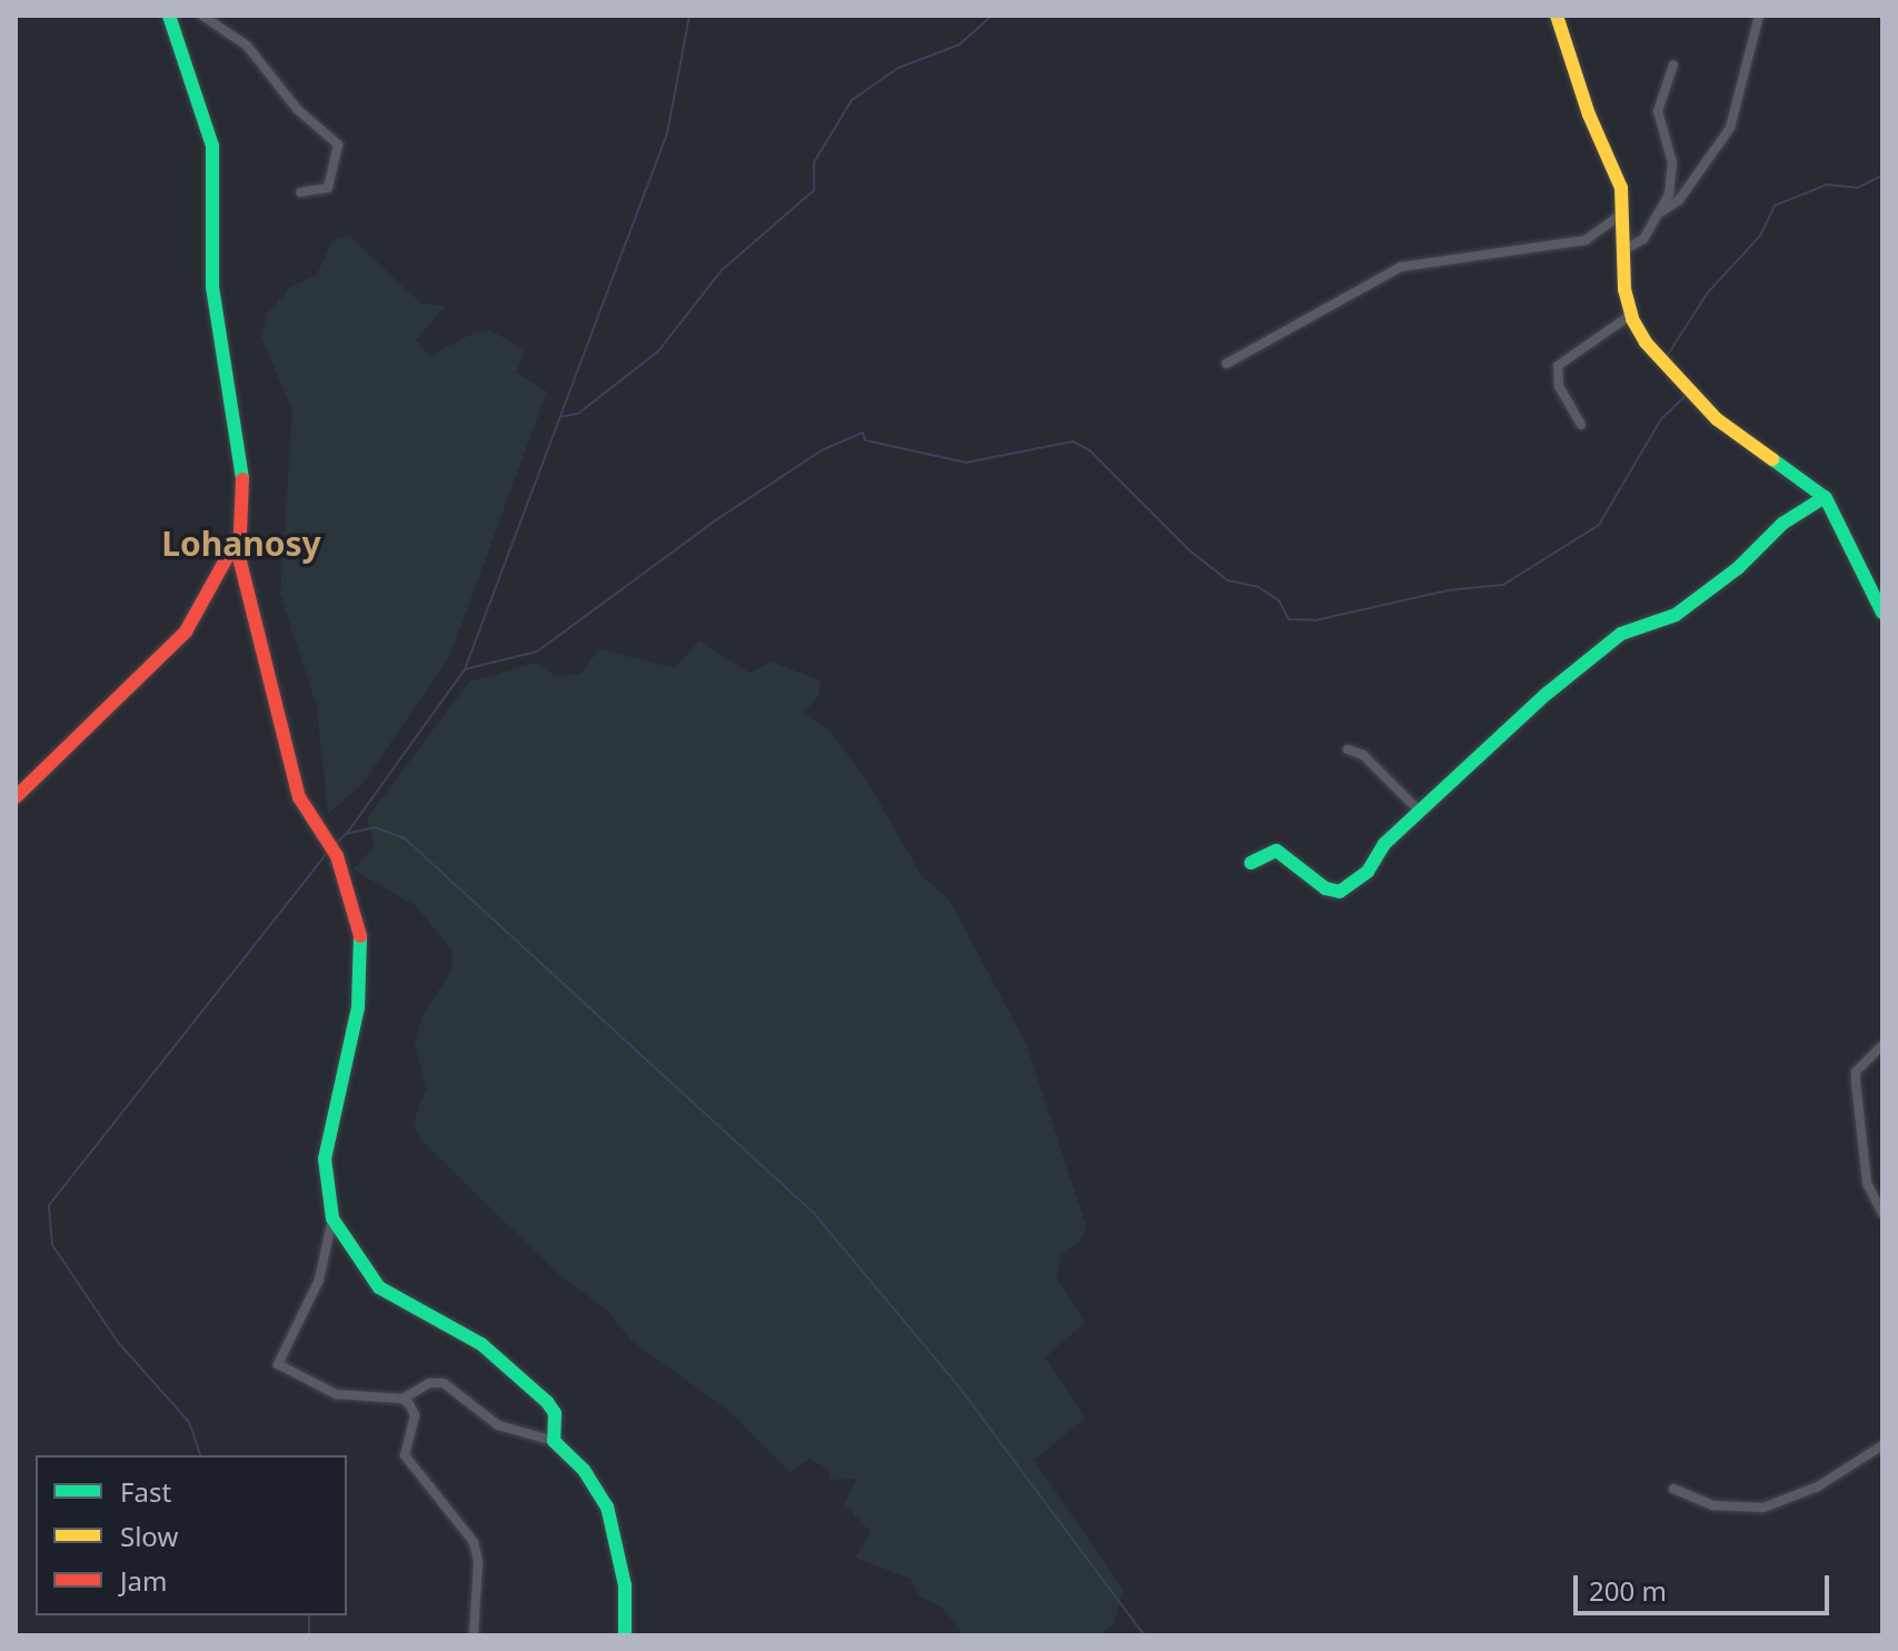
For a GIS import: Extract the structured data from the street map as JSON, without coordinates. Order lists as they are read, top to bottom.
{
  "districts": ["Lohanosy"],
  "legend": ["Fast", "Slow", "Jam"],
  "scale_bar": "200 m"
}
